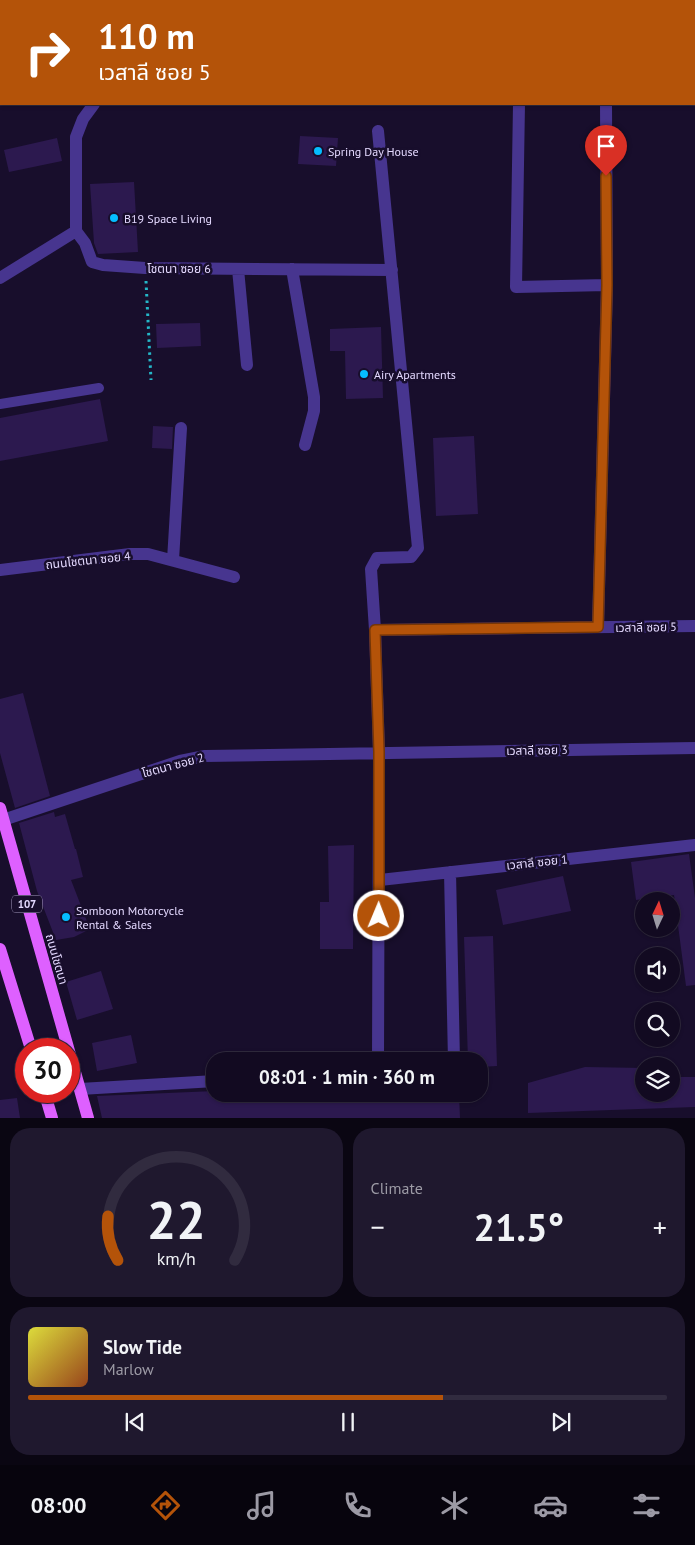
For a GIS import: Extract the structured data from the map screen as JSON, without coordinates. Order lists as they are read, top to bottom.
{
  "streets": {
    "main road": ["107", "ถนนโชตนา"],
    "street": [
      "โชตนา ซอย 6",
      "ถนนโชตนา ซอย 4",
      "เวสาลี ซอย 5",
      "เวสาลี ซอย 3",
      "โชตนา ซอย 2",
      "เวสาลี ซอย 1"
    ]
  },
  "crossings": [
    ["เวสาลี ซอย 3", "โชตนา ซอย 2"],
    ["โชตนา ซอย 2", "ถนนโชตนา"]
  ],
  "places": [
    "Spring Day House",
    "B19 Space Living",
    "Airy Apartments",
    "Somboon Motorcycle Rental & Sales"
  ],
  "north": "top",
  "page": {
    "turn": ["110 m", "เวสาลี ซอย 5"],
    "limit": "30",
    "trip": "08:01 · 1 min · 360 m",
    "tile": "Climate",
    "heat": ["−", "21.5°", "+"],
    "song": ["Slow Tide", "Marlow"],
    "tabs": "08:00",
    "gauge": ["22", "km/h"]
  }
}
